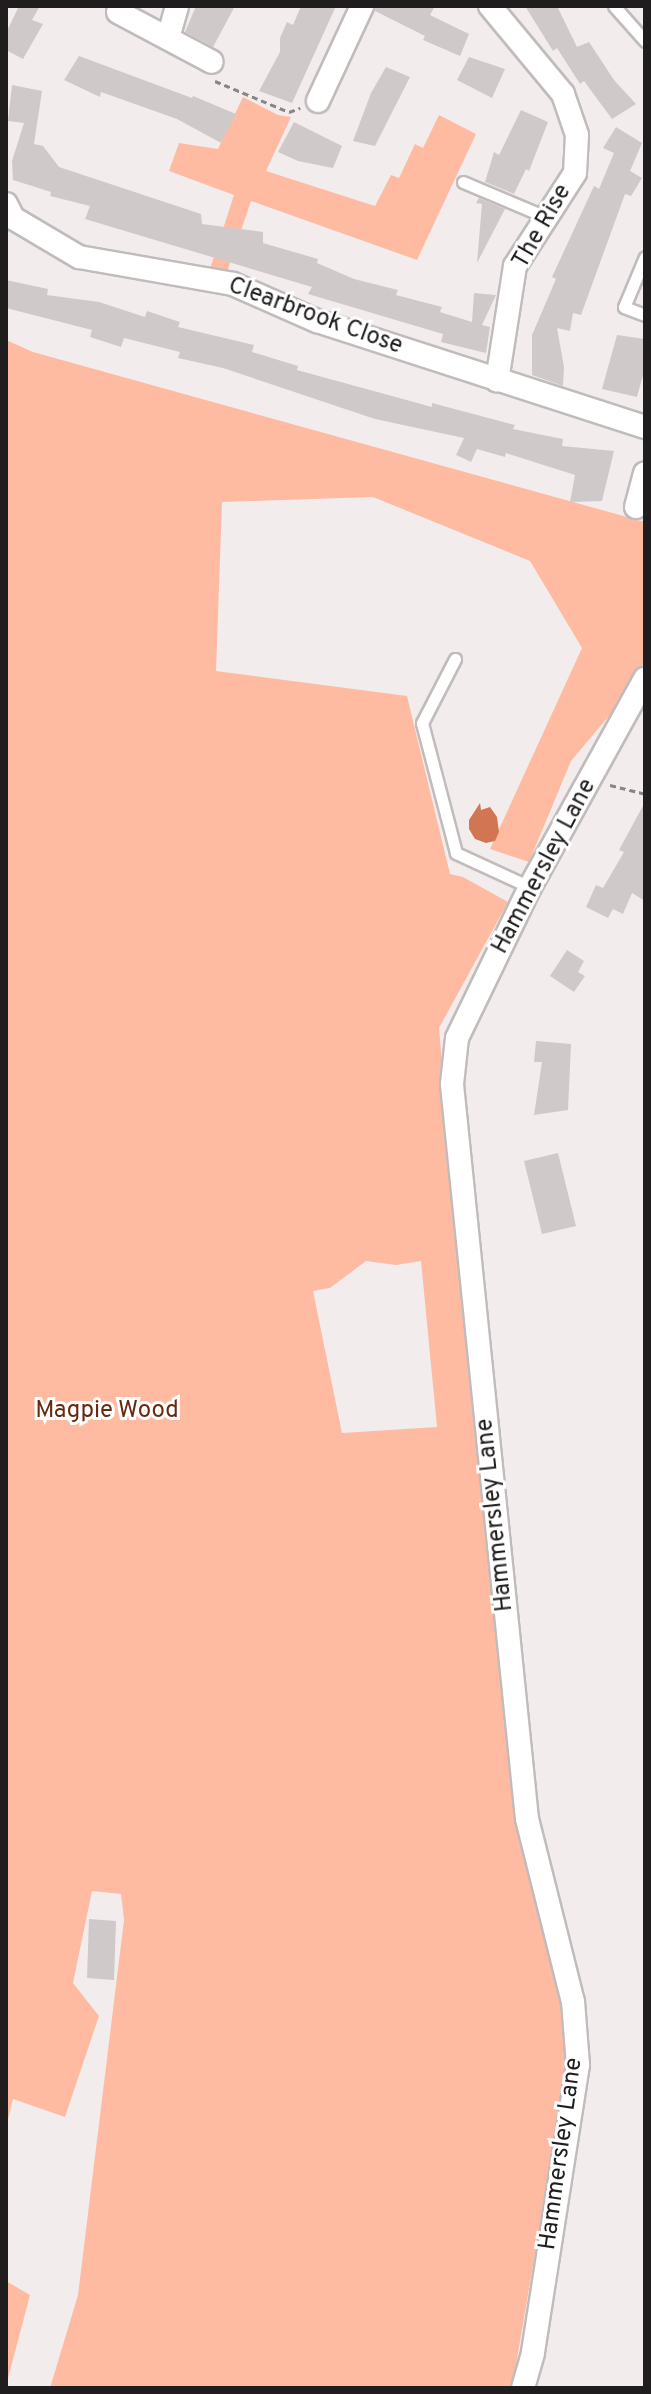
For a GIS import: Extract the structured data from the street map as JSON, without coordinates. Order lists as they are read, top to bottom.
{
  "streets": {
    "street": ["The Rise", "Clearbrook Close", "Hammersley Lane"]
  },
  "crossings": [
    ["The Rise", "Clearbrook Close"]
  ],
  "parks": ["Magpie Wood"]
}
